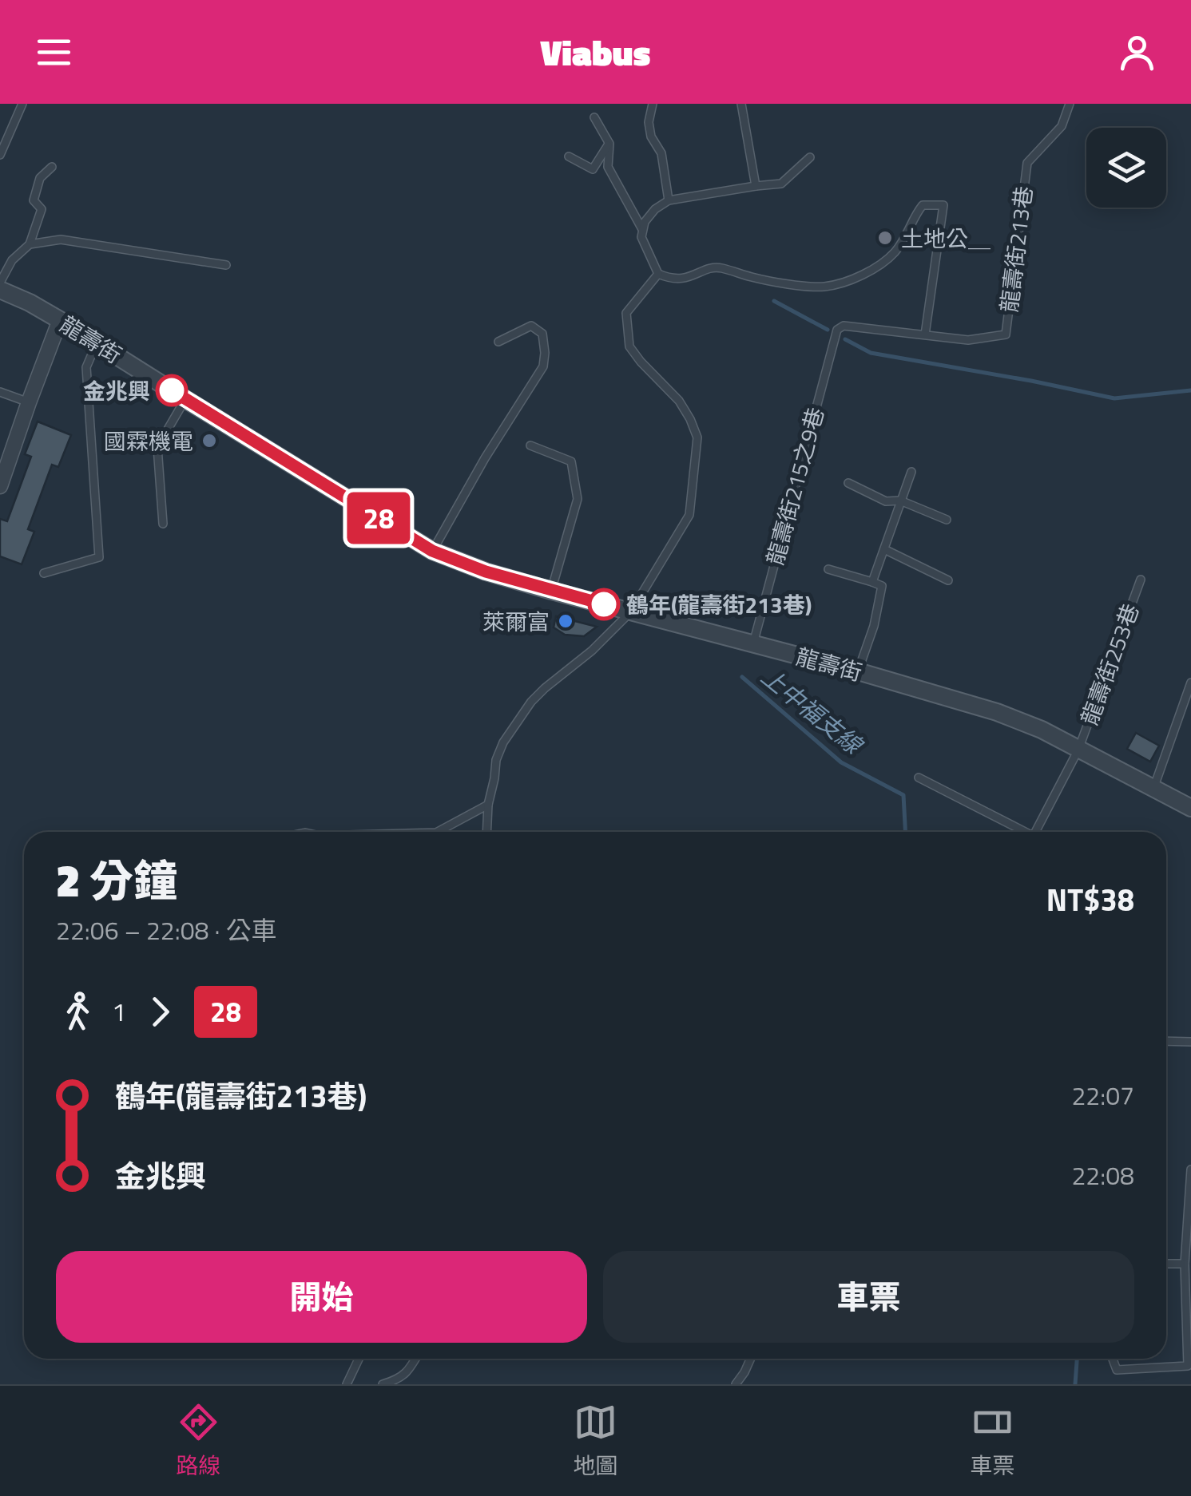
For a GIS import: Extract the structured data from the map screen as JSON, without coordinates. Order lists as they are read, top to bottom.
{
  "streets": {
    "street": ["龍壽街"],
    "lane": ["龍壽街213巷", "龍壽街215之9巷", "龍壽街253巷"]
  },
  "crossings": [
    ["龍壽街213巷", "龍壽街215之9巷"],
    ["龍壽街", "龍壽街215之9巷"],
    ["龍壽街", "龍壽街253巷"]
  ],
  "water": ["上中福支線"],
  "places": [
    "土地公＿",
    "金兆興",
    "國霖機電",
    "鶴年(龍壽街213巷)",
    "萊爾富"
  ],
  "lines": ["bus line 28"],
  "page": {
    "header": "Viabus",
    "on_map": "28",
    "heading": ["2 分鐘", "22:06 – 22:08 · 公車", "NT$38"],
    "legs": ["1", "28"],
    "list": [
      {
        "name": "鶴年(龍壽街213巷)",
        "value": "22:07"
      },
      {
        "name": "金兆興",
        "value": "22:08"
      }
    ],
    "buttons": ["開始", "車票"],
    "tabs": ["路線", "地圖", "車票"]
  }
}
